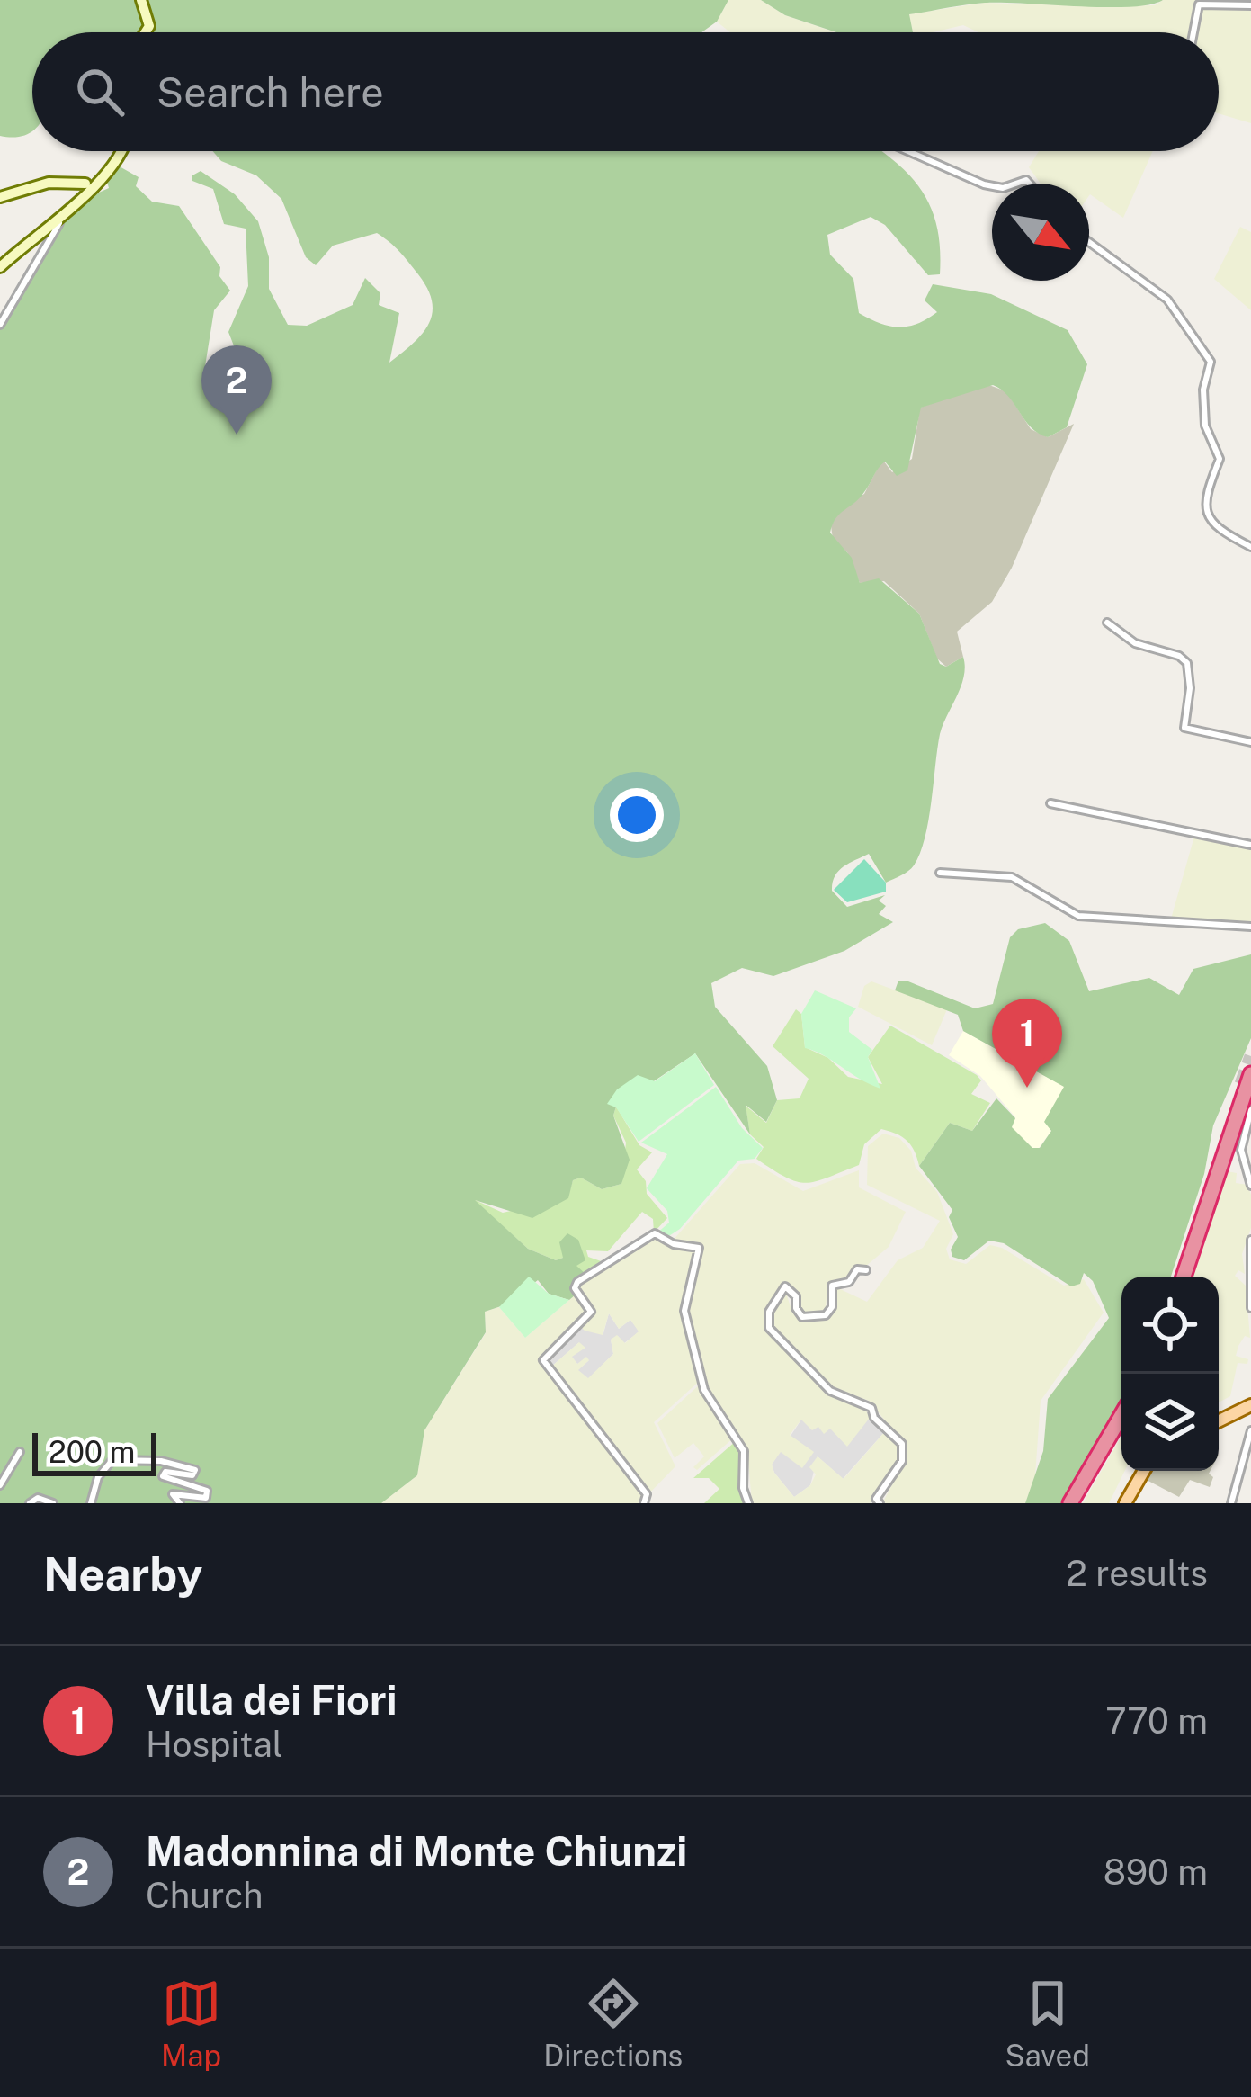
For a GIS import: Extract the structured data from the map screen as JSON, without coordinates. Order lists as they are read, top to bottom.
{
  "scale_bar": "200 m",
  "north": "bottom right",
  "page": {
    "search": "Search here",
    "pins": ["2", "1"],
    "scale": "200 m",
    "heading": ["Nearby", "2 results"],
    "list": [
      {
        "mark": "1",
        "name": "Villa dei Fiori",
        "note": "Hospital",
        "value": "770 m"
      },
      {
        "mark": "2",
        "name": "Madonnina di Monte Chiunzi",
        "note": "Church",
        "value": "890 m"
      }
    ],
    "nav": ["Map", "Directions", "Saved"]
  }
}
